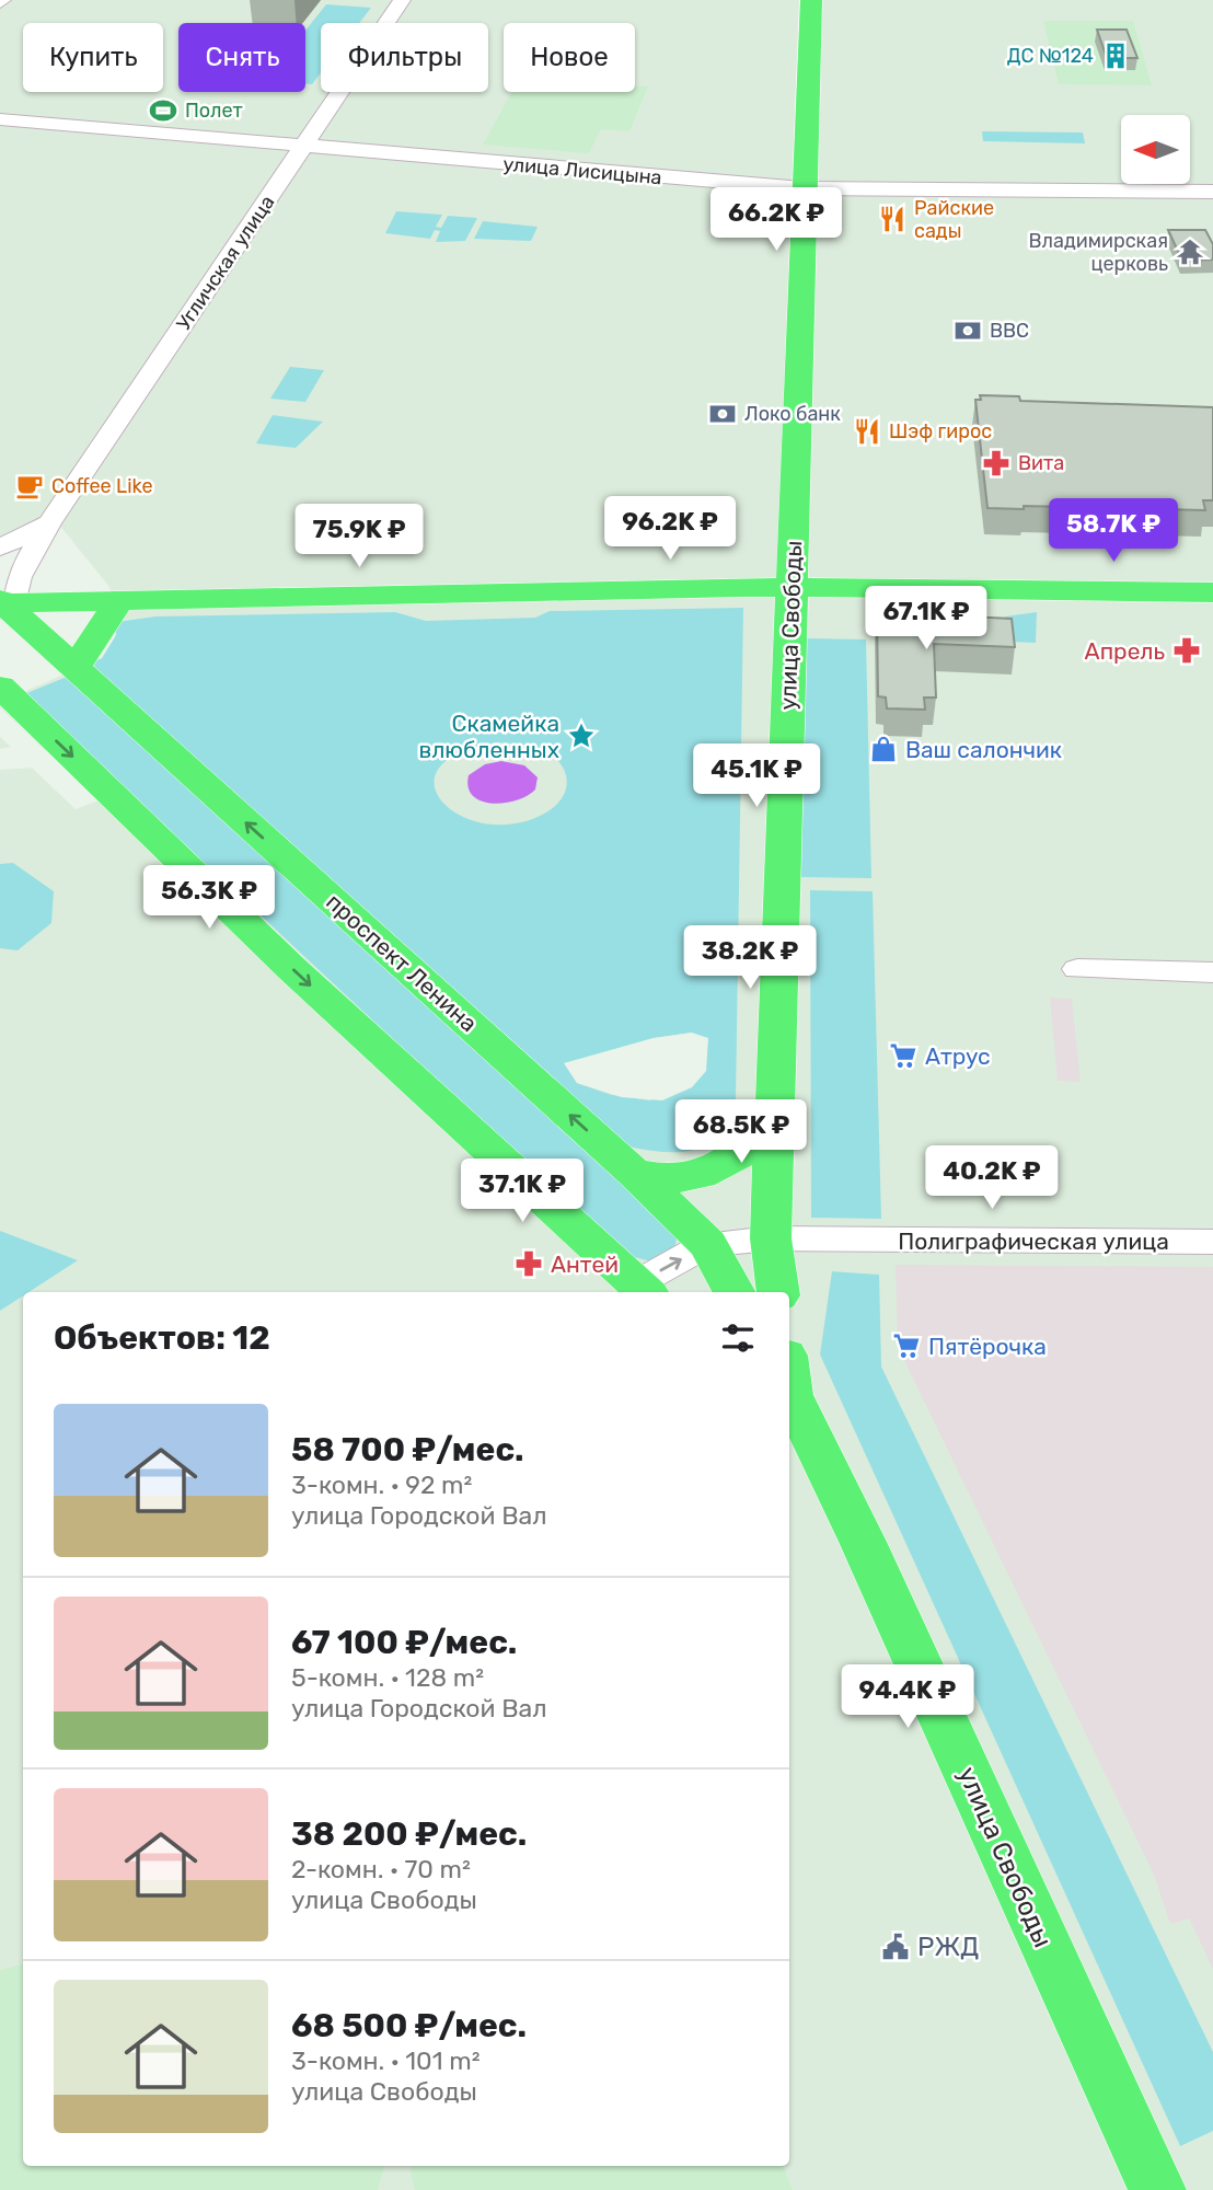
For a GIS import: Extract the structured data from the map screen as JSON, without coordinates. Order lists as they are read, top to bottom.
{
  "streets": {
    "main road": ["улица Свободы", "проспект Ленина"],
    "street": ["улица Лисицына", "Угличская улица", "Полиграфическая улица"]
  },
  "crossings": [
    ["улица Лисицына", "Угличская улица"],
    ["улица Лисицына", "улица Свободы"],
    ["Угличская улица", "проспект Ленина"],
    ["улица Свободы", "Полиграфическая улица"],
    ["проспект Ленина", "Полиграфическая улица"]
  ],
  "places": {
    "building": ["ДС №124"],
    "sports": ["Полет"],
    "restaurant": ["Райские сады", "Шэф гирос"],
    "temple": ["Владимирская церковь"],
    "bank": ["ВВС", "Локо банк"],
    "pharmacy": ["Вита", "Апрель", "Антей"],
    "cafe": ["Coffee Like"],
    "place": ["Скамейка влюбленных"],
    "shop": ["Ваш салончик"],
    "supermarket": ["Атрус", "Пятёрочка"],
    "public building": ["РЖД"]
  },
  "north": "left",
  "page": {
    "chip": [
      "Купить",
      "Снять",
      "Фильтры",
      "Новое"
    ],
    "price": [
      "66.2K ₽",
      "96.2K ₽",
      "58.7K ₽",
      "75.9K ₽",
      "67.1K ₽",
      "45.1K ₽",
      "56.3K ₽",
      "38.2K ₽",
      "68.5K ₽",
      "40.2K ₽",
      "37.1K ₽",
      "94.4K ₽"
    ],
    "heading": "Объектов: 12",
    "list": [
      {
        "name": "58 700 ₽/мес.",
        "note": "3-комн. · 92 m² · улица Городской Вал"
      },
      {
        "name": "67 100 ₽/мес.",
        "note": "5-комн. · 128 m² · улица Городской Вал"
      },
      {
        "name": "38 200 ₽/мес.",
        "note": "2-комн. · 70 m² · улица Свободы"
      },
      {
        "name": "68 500 ₽/мес.",
        "note": "3-комн. · 101 m² · улица Свободы"
      }
    ]
  }
}
